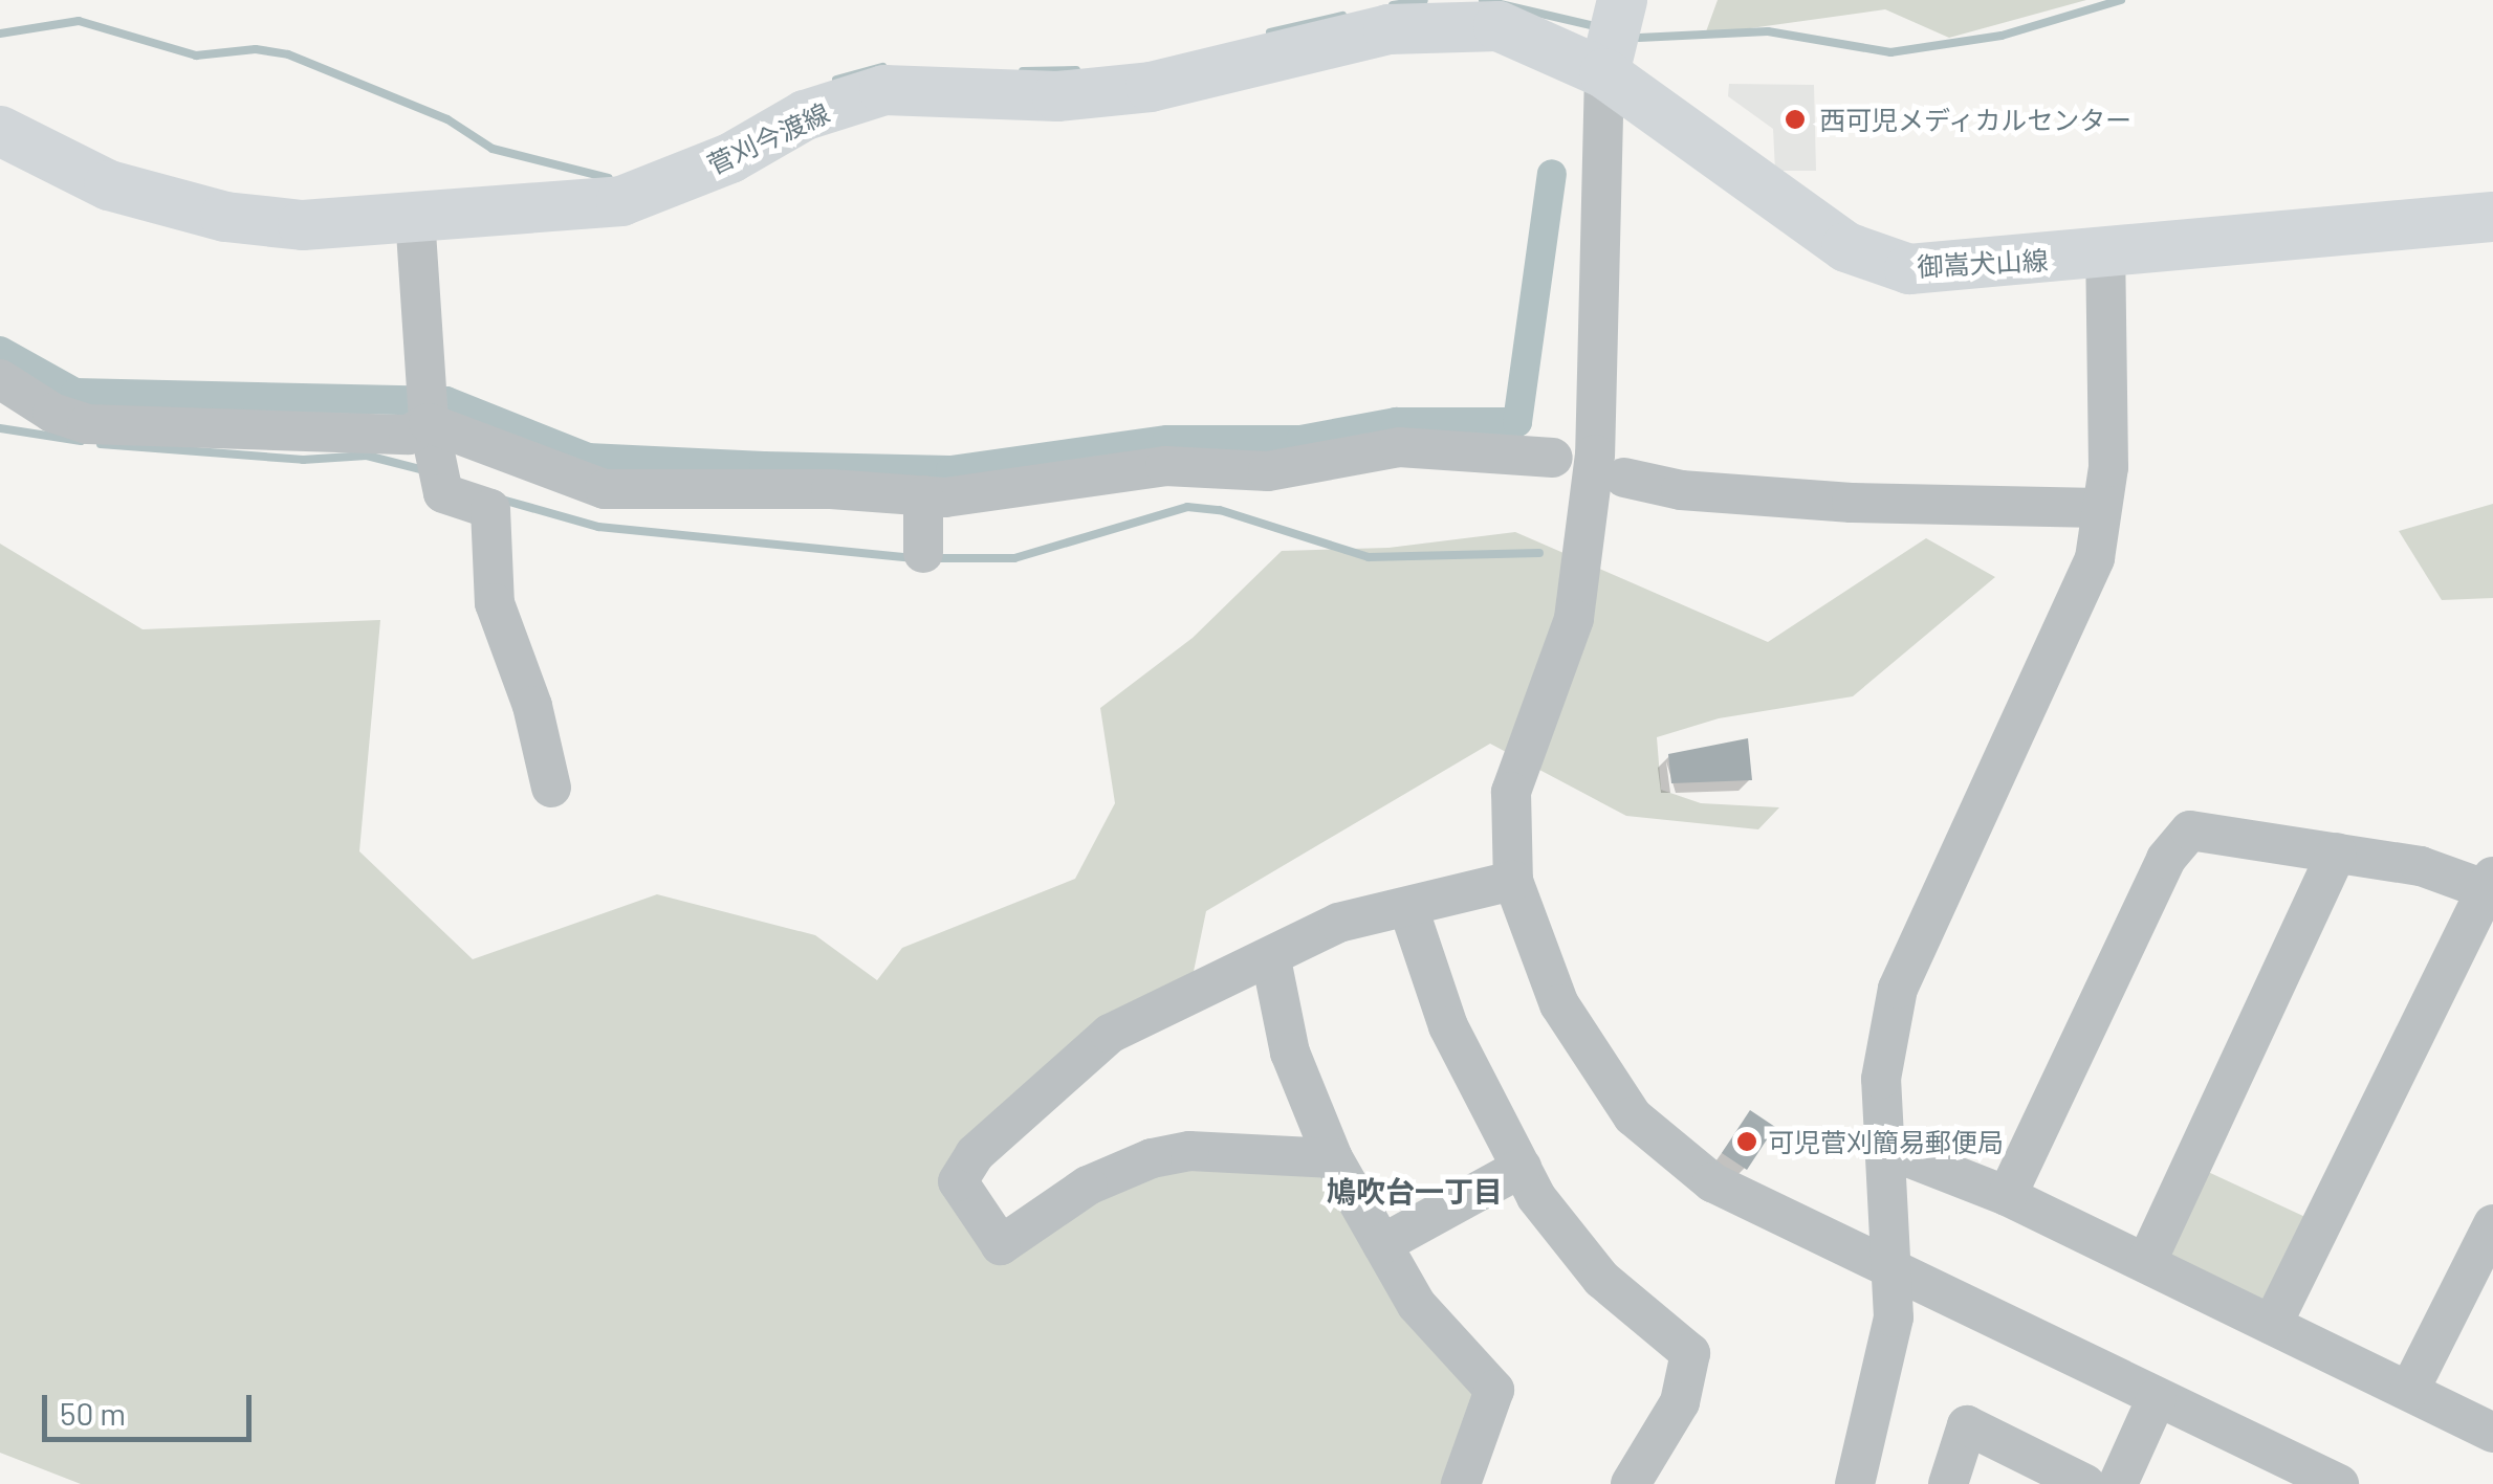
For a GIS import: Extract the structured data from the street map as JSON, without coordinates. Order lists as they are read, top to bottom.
{
  "streets": {
    "main road": ["菅刈今渡線", "御嵩犬山線"]
  },
  "crossings": [
    ["菅刈今渡線", "御嵩犬山線"]
  ],
  "districts": ["鳩吹台一丁目"],
  "places": ["西可児メディカルセンター", "可児菅刈簡易郵便局"],
  "scale_bar": "50 m"
}
